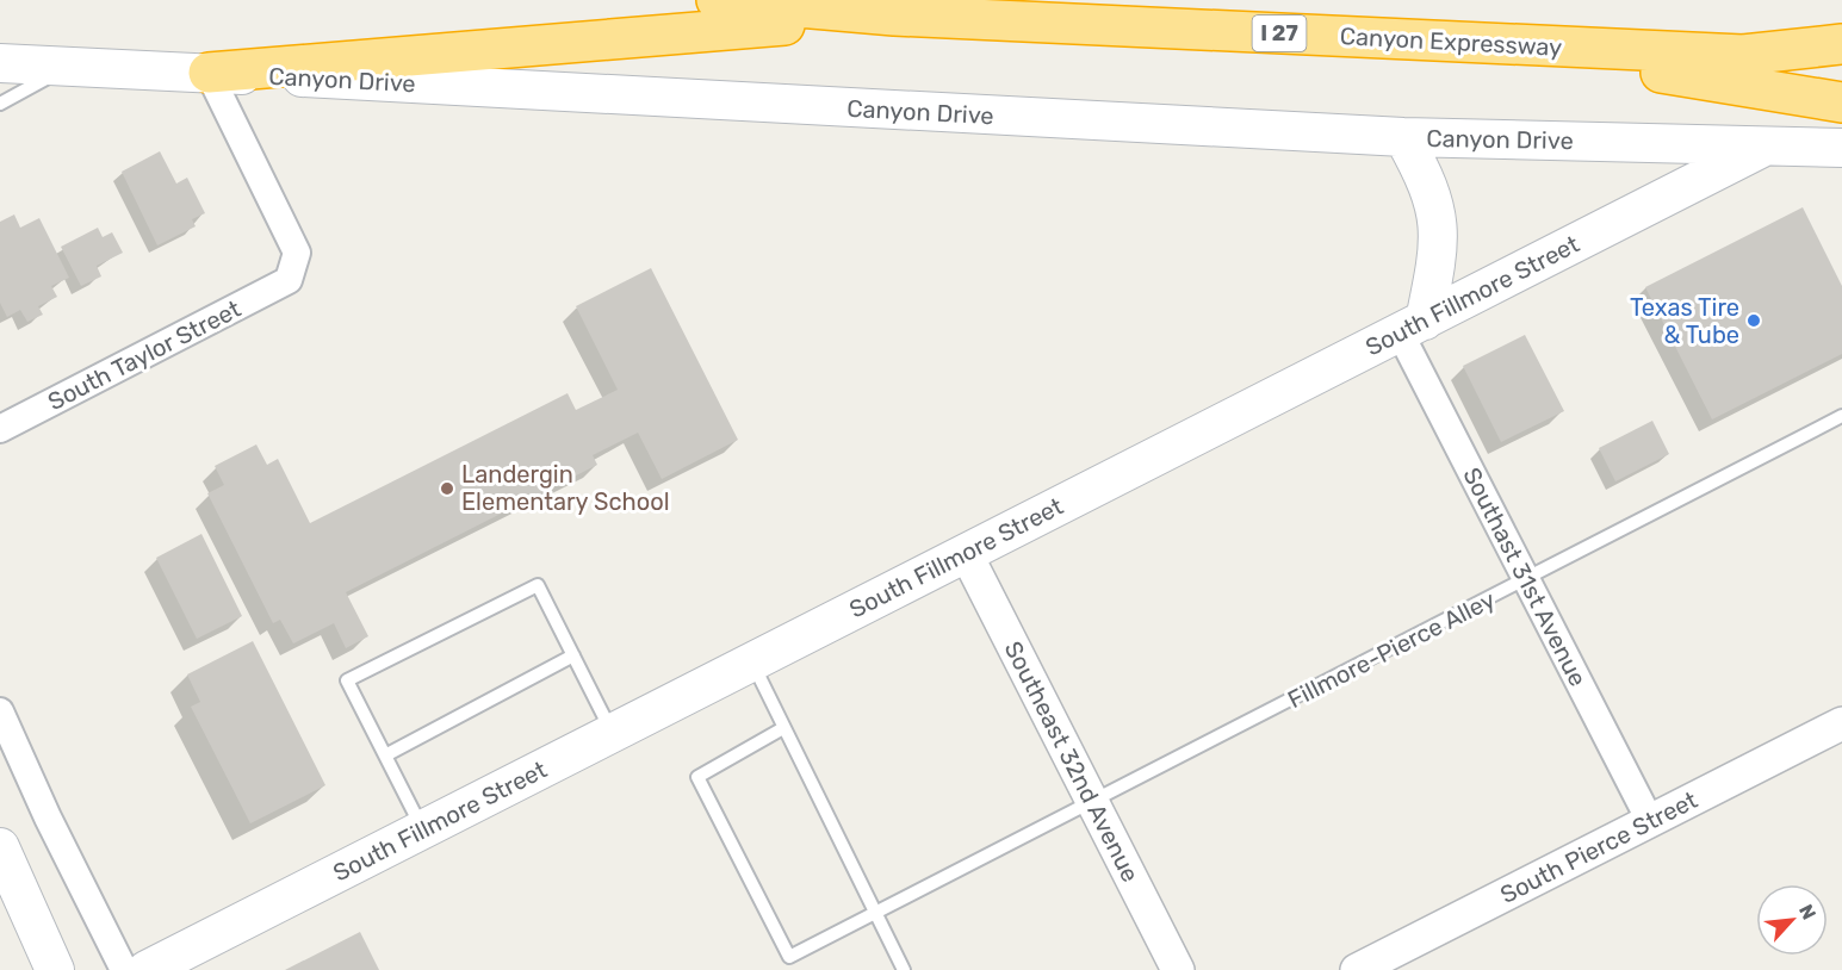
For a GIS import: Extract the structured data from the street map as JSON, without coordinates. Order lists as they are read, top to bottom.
{
  "streets": {
    "highway": ["I 27", "Canyon Expressway"],
    "main road": ["Canyon Drive", "South Fillmore Street"],
    "street": [
      "South Taylor Street",
      "Southast 31st Avenue",
      "Southeast 32nd Avenue",
      "South Pierce Street"
    ],
    "lane": ["Fillmore-Pierce Alley"]
  },
  "crossings": [
    ["Canyon Drive", "South Fillmore Street"],
    ["Canyon Drive", "South Taylor Street"],
    ["South Fillmore Street", "Southast 31st Avenue"],
    ["South Fillmore Street", "Southeast 32nd Avenue"],
    ["Southast 31st Avenue", "Fillmore-Pierce Alley"],
    ["Southast 31st Avenue", "South Pierce Street"],
    ["Fillmore-Pierce Alley", "Southeast 32nd Avenue"]
  ],
  "places": ["Texas Tire & Tube", "Landergin Elementary School"],
  "north": "top right"
}
